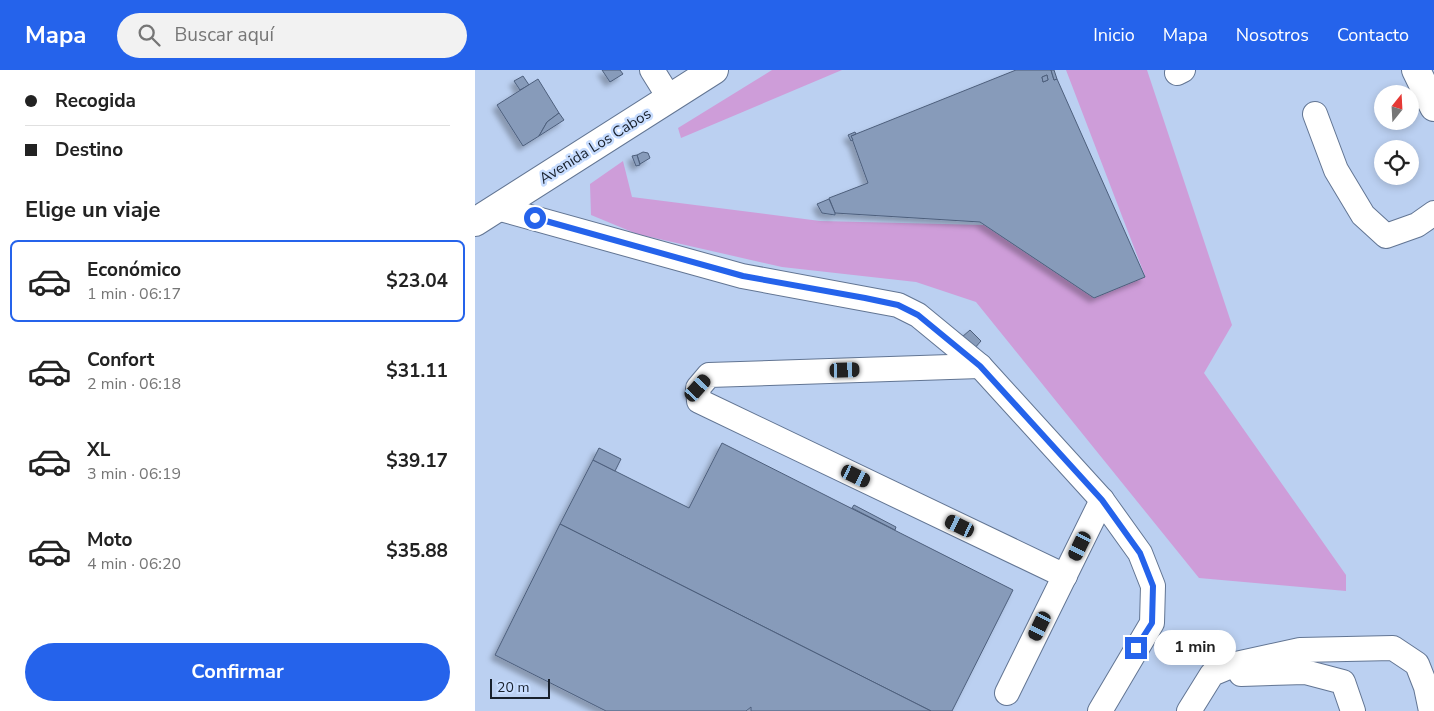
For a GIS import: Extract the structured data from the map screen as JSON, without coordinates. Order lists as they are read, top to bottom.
{
  "streets": {
    "main road": ["Avenida Los Cabos"]
  },
  "scale_bar": "20 m",
  "north": "top",
  "page": {
    "header": "Mapa",
    "search": "Buscar aquí",
    "nav": [
      "Inicio",
      "Mapa",
      "Nosotros",
      "Contacto"
    ],
    "banner": ["Recogida", "Destino"],
    "heading": "Elige un viaje",
    "list": [
      {
        "name": "Económico",
        "note": "1 min · 06:17",
        "value": "$23.04"
      },
      {
        "name": "Confort",
        "note": "2 min · 06:18",
        "value": "$31.11"
      },
      {
        "name": "XL",
        "note": "3 min · 06:19",
        "value": "$39.17"
      },
      {
        "name": "Moto",
        "note": "4 min · 06:20",
        "value": "$35.88"
      }
    ],
    "bubble": "1 min",
    "buttons": "Confirmar",
    "scale": "20 m"
  }
}
